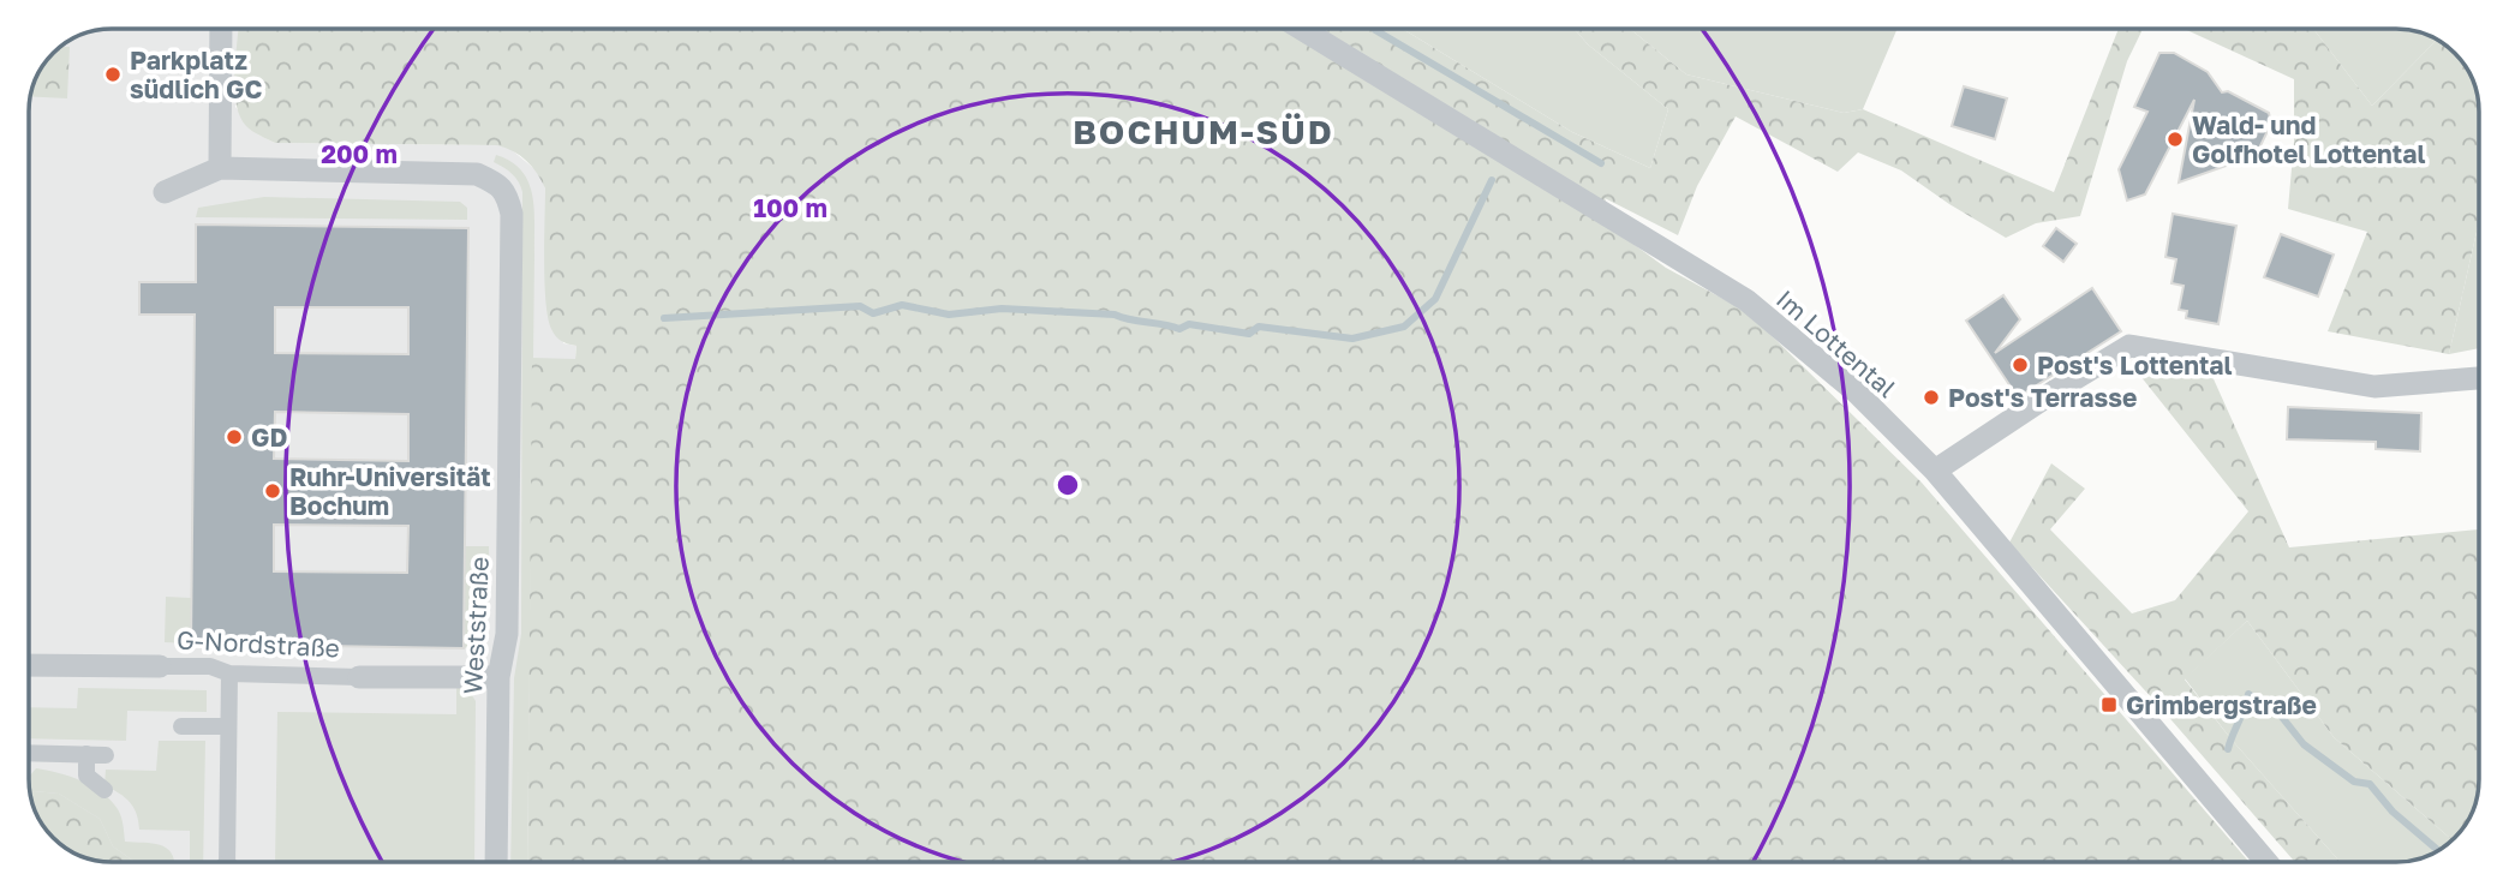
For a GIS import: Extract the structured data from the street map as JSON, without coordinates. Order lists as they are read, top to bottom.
{
  "streets": {
    "street": ["Im Lottental", "Weststraße", "G-Nordstraße"]
  },
  "crossings": [
    ["Weststraße", "G-Nordstraße"]
  ],
  "districts": ["BOCHUM-SÜD"],
  "places": {
    "other": [
      "Parkplatz südlich GC",
      "Wald- und Golfhotel Lottental",
      "Post's Lottental",
      "Post's Terrasse",
      "GD",
      "Ruhr-Universität Bochum"
    ],
    "transit": ["Grimbergstraße"]
  },
  "rings": ["200 m", "100 m"]
}
